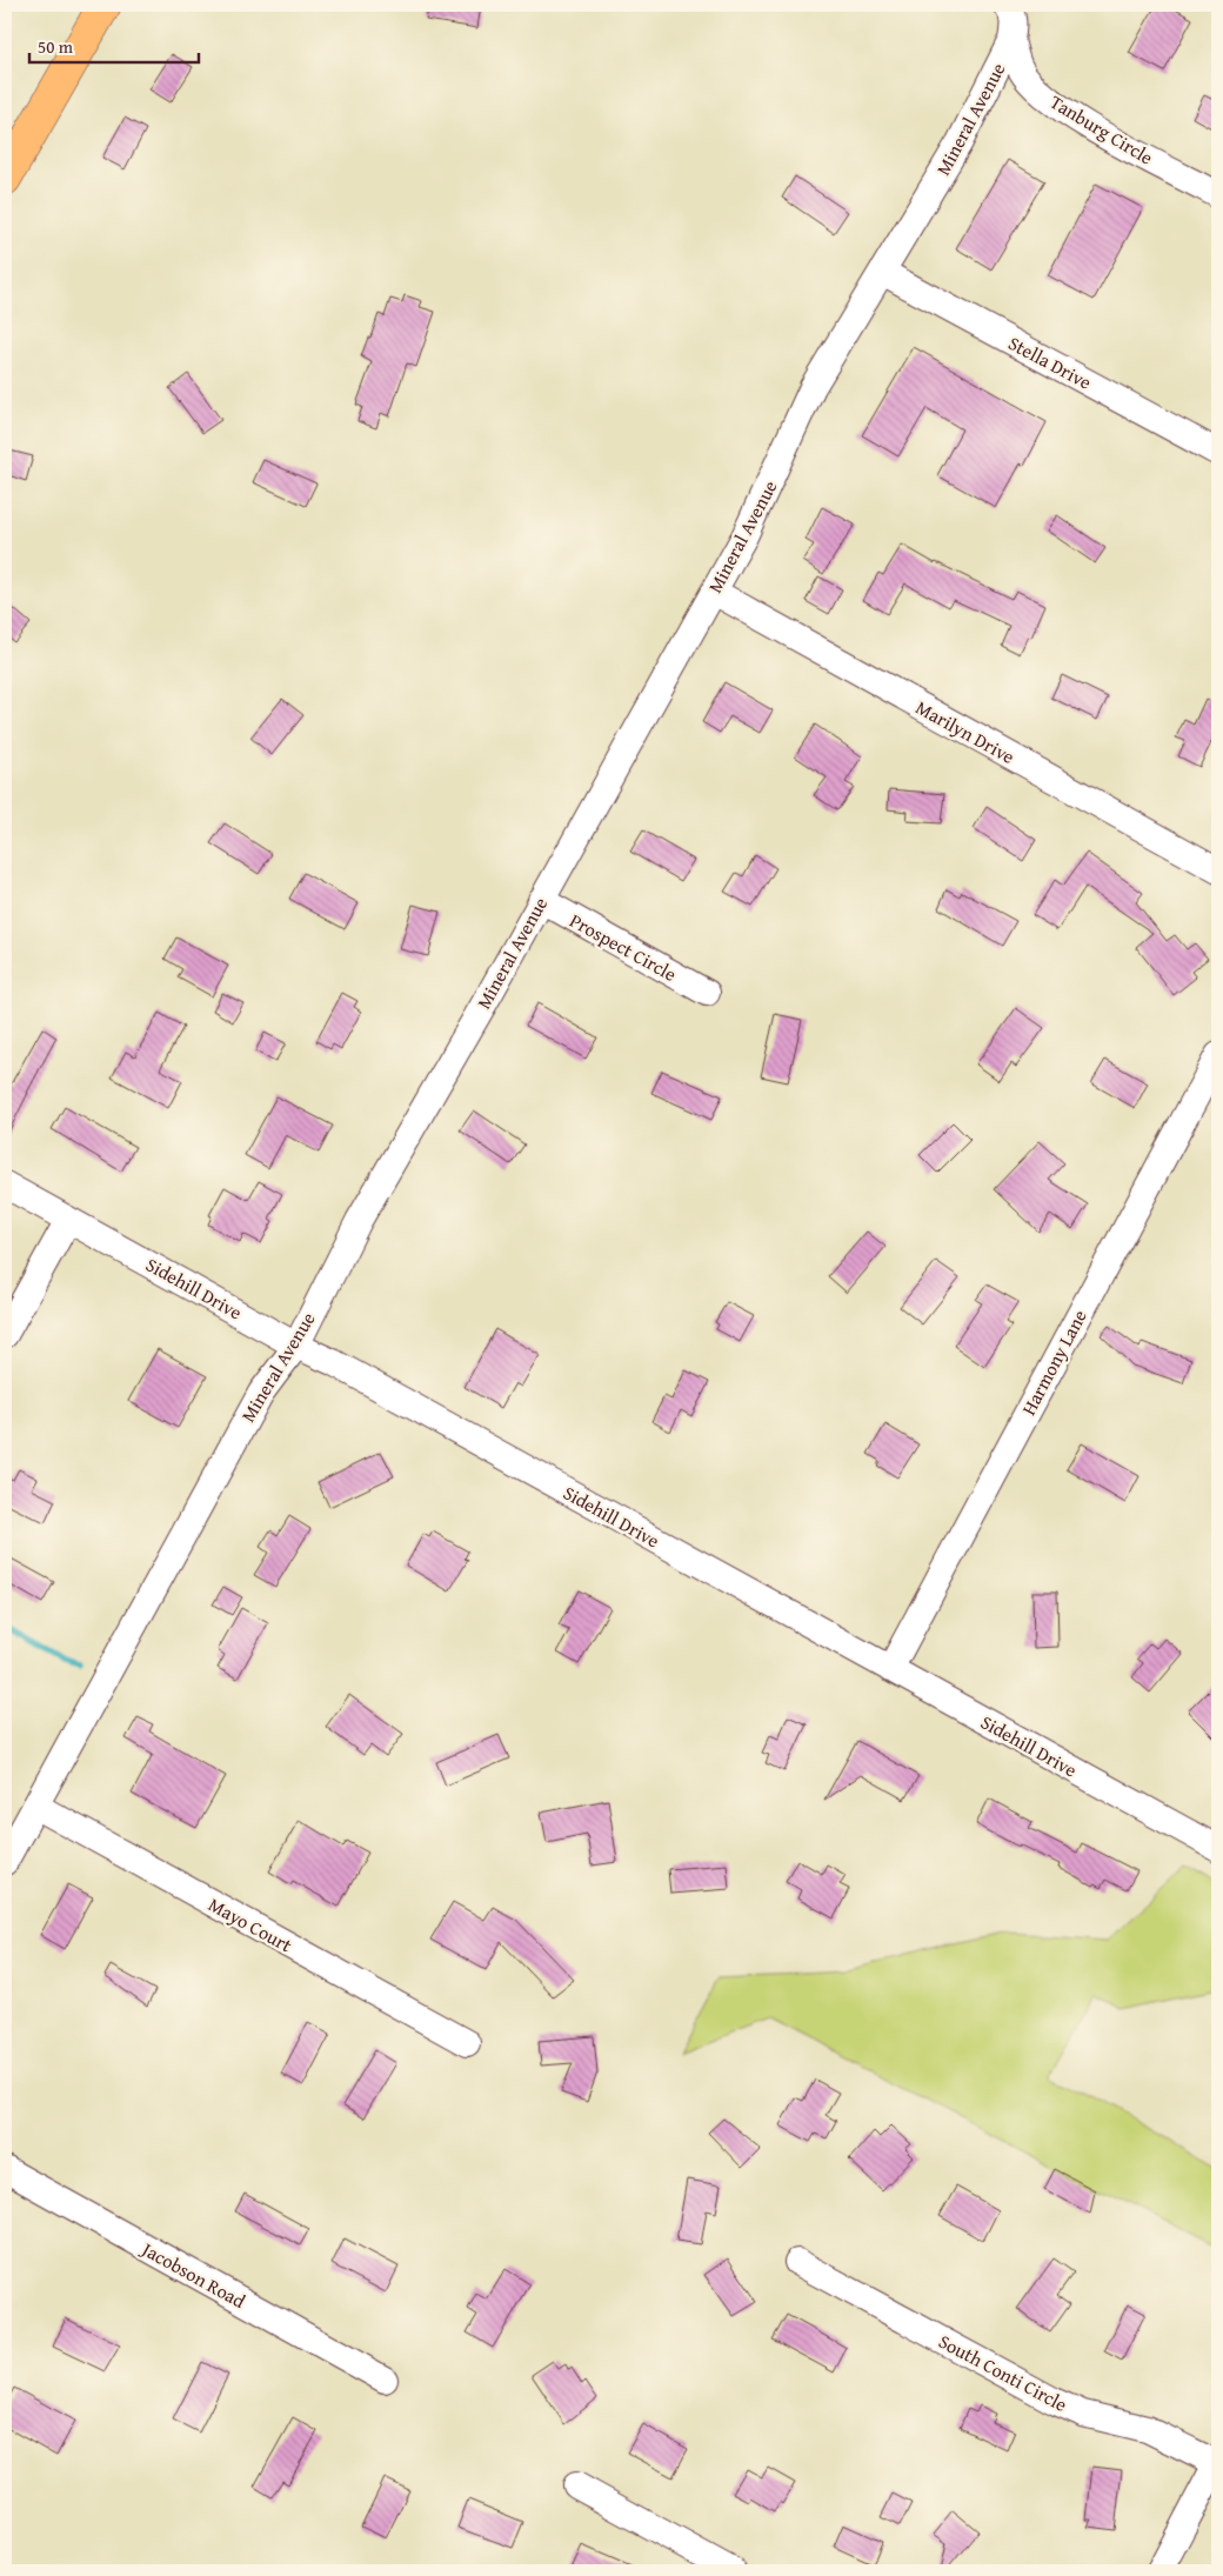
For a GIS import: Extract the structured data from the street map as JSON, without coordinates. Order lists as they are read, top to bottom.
{
  "streets": {
    "street": [
      "Mineral Avenue",
      "Tanburg Circle",
      "Stella Drive",
      "Marilyn Drive",
      "Prospect Circle",
      "Sidehill Drive",
      "Harmony Lane",
      "Mayo Court",
      "Jacobson Road",
      "South Conti Circle"
    ]
  },
  "crossings": [
    ["Mineral Avenue", "Tanburg Circle"],
    ["Mineral Avenue", "Stella Drive"],
    ["Mineral Avenue", "Marilyn Drive"],
    ["Mineral Avenue", "Prospect Circle"],
    ["Mineral Avenue", "Sidehill Drive"],
    ["Mineral Avenue", "Mayo Court"],
    ["Sidehill Drive", "Harmony Lane"]
  ],
  "scale_bar": "50 m"
}
